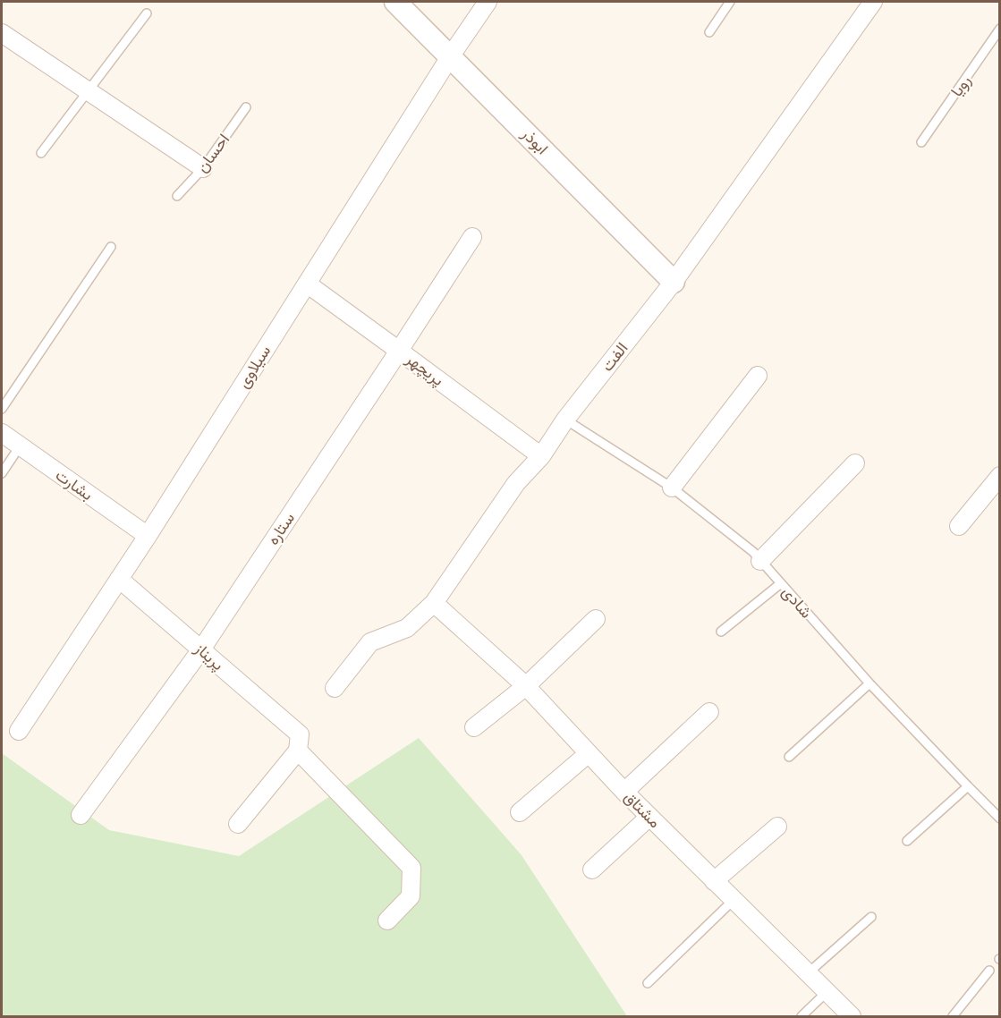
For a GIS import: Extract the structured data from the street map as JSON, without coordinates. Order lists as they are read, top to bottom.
{
  "streets": {
    "street": [
      "ابوذر",
      "الفت",
      "سیلاوی",
      "پریچهر",
      "بشارت",
      "ستاره",
      "پریناز",
      "مشتاق"
    ],
    "lane": ["رویا", "احسان", "شادی"]
  },
  "crossings": [
    ["ابوذر", "الفت"],
    ["ابوذر", "سیلاوی"],
    ["الفت", "پریچهر"],
    ["الفت", "شادی"],
    ["الفت", "مشتاق"],
    ["سیلاوی", "پریچهر"],
    ["سیلاوی", "بشارت"],
    ["سیلاوی", "پریناز"],
    ["پریچهر", "ستاره"],
    ["ستاره", "پریناز"]
  ]
}
